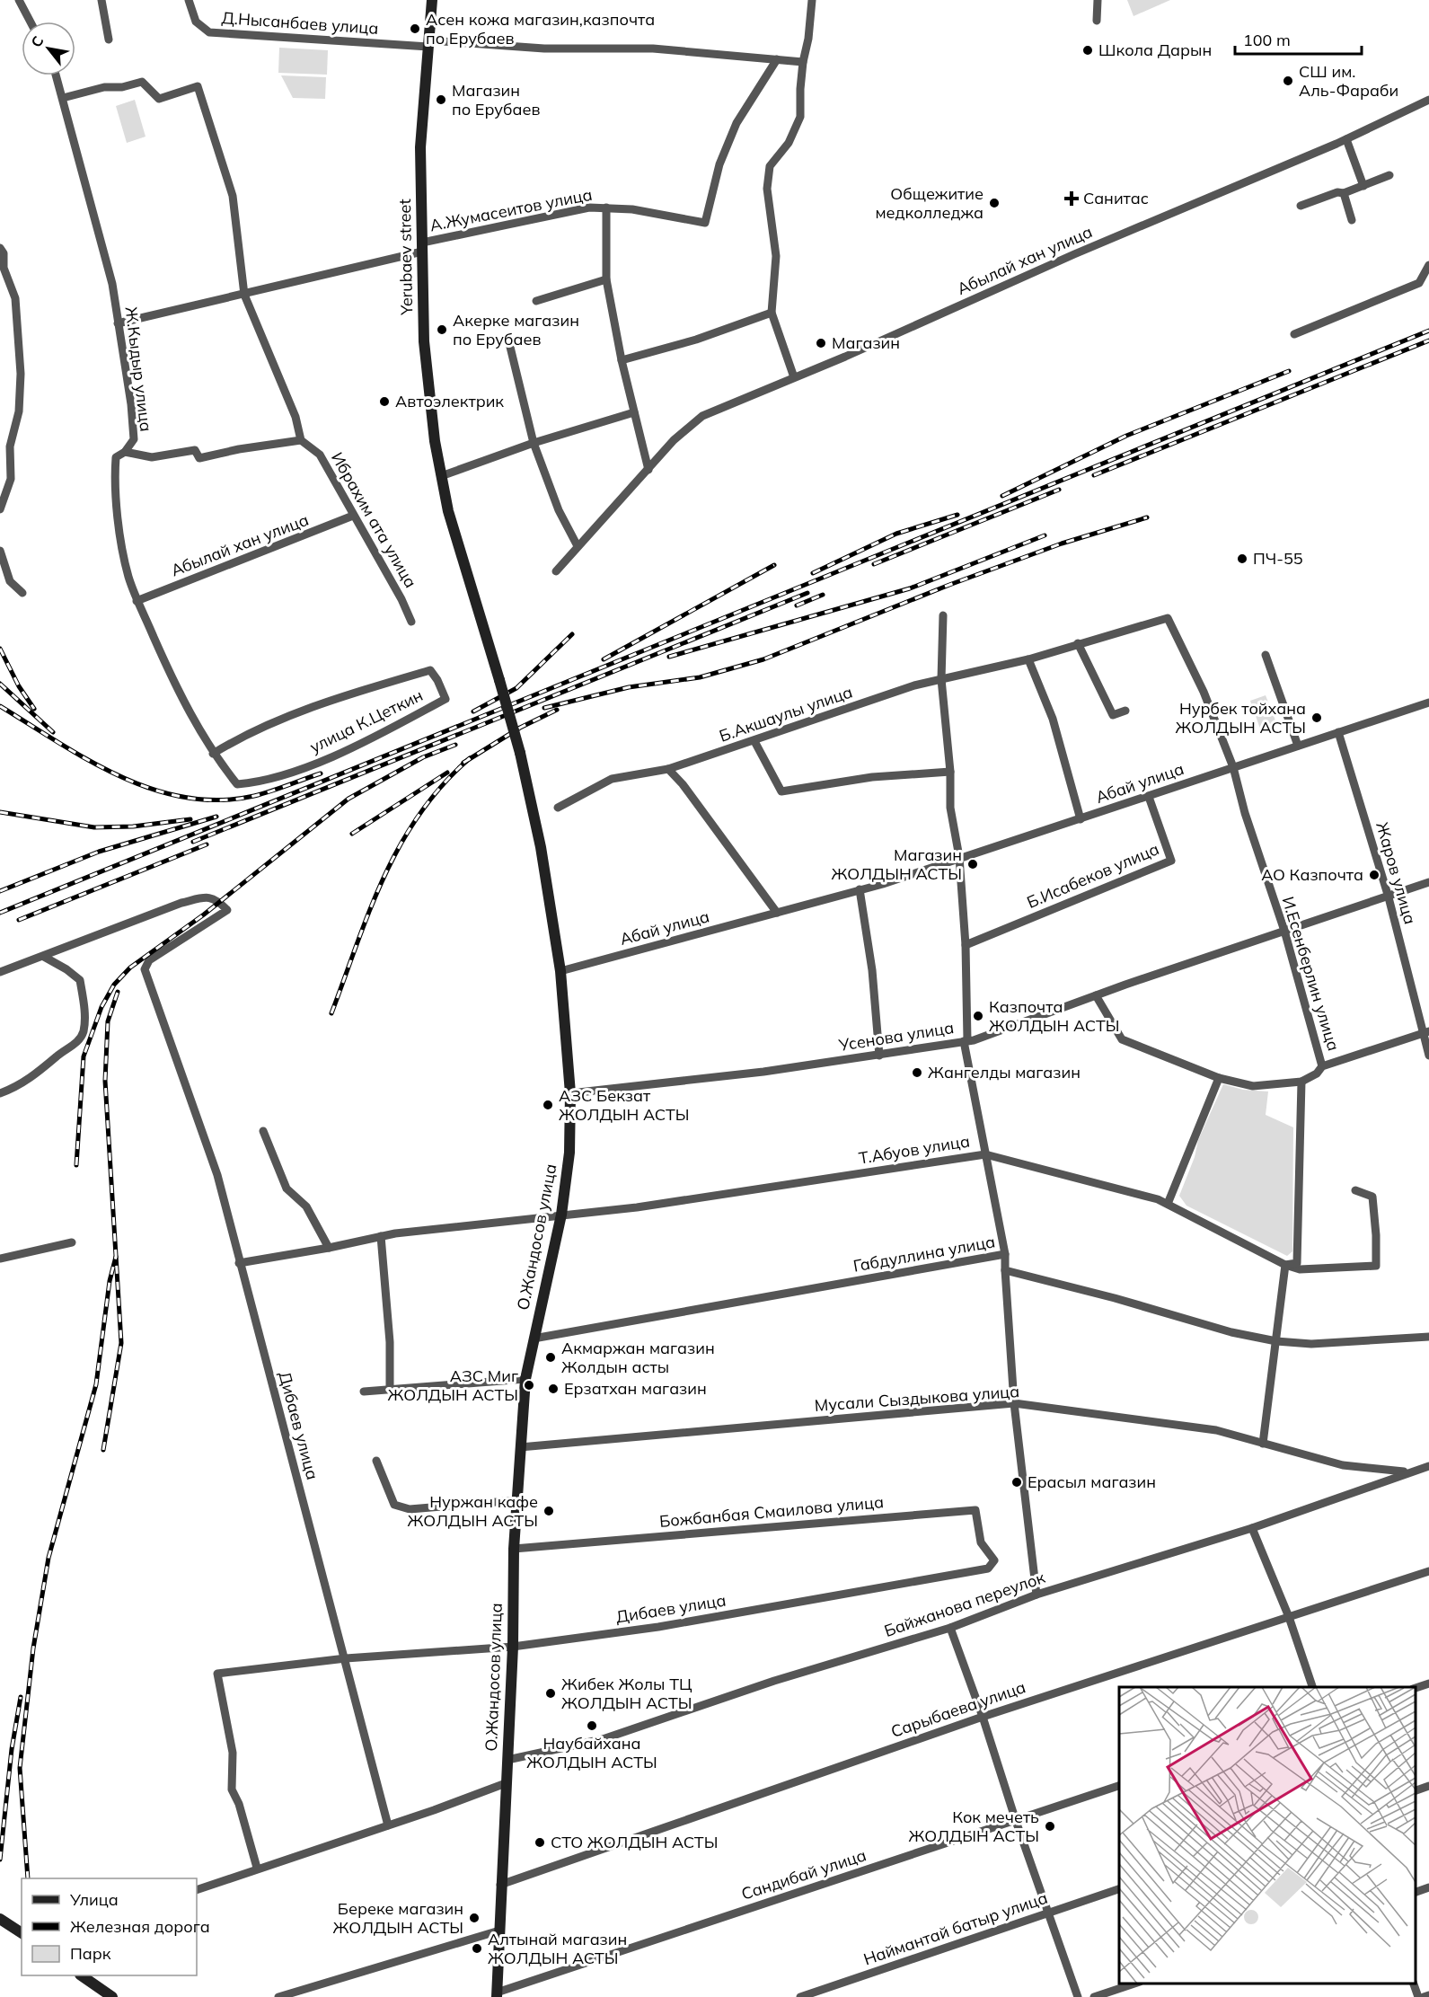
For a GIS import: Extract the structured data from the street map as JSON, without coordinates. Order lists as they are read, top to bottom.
{
  "streets": {
    "main road": ["Yerubaev street", "О.Жандосов улица"],
    "street": [
      "Д.Нысанбаев улица",
      "А.Жумасеитов улица",
      "Абылай хан улица",
      "Ж.Кыдыр улица",
      "Ибрахим ата улица",
      "Б.Акшаулы улица",
      "улица К.Цеткин",
      "Абай улица",
      "Жаров улица",
      "Б.Исабеков улица",
      "И.Есенберлин улица",
      "Усенова улица",
      "Т.Абуов улица",
      "Габдуллина улица",
      "Мусали Сыздыкова улица",
      "Дибаев улица",
      "Божбанбая Смаилова улица",
      "Байжанова переулок",
      "Сарыбаева улица",
      "Сандибай улица",
      "Наймантай батыр улица"
    ]
  },
  "crossings": [
    ["Д.Нысанбаев улица", "А.Жумасеитов улица"],
    ["Д.Нысанбаев улица", "Yerubaev street"],
    ["А.Жумасеитов улица", "Yerubaev street"],
    ["А.Жумасеитов улица", "Абылай хан улица"],
    ["А.Жумасеитов улица", "Ж.Кыдыр улица"],
    ["Yerubaev street", "О.Жандосов улица"],
    ["Абылай хан улица", "Ж.Кыдыр улица"],
    ["Абылай хан улица", "Ибрахим ата улица"],
    ["Ж.Кыдыр улица", "улица К.Цеткин"],
    ["Б.Акшаулы улица", "И.Есенберлин улица"],
    ["Абай улица", "Жаров улица"],
    ["Абай улица", "Б.Исабеков улица"],
    ["Абай улица", "И.Есенберлин улица"],
    ["Абай улица", "О.Жандосов улица"],
    ["Жаров улица", "Усенова улица"],
    ["И.Есенберлин улица", "Усенова улица"],
    ["Усенова улица", "О.Жандосов улица"],
    ["Т.Абуов улица", "О.Жандосов улица"],
    ["О.Жандосов улица", "Габдуллина улица"],
    ["О.Жандосов улица", "Мусали Сыздыкова улица"],
    ["О.Жандосов улица", "Дибаев улица"],
    ["О.Жандосов улица", "Божбанбая Смаилова улица"],
    ["О.Жандосов улица", "Байжанова переулок"],
    ["О.Жандосов улица", "Сарыбаева улица"],
    ["О.Жандосов улица", "Сандибай улица"],
    ["Мусали Сыздыкова улица", "Байжанова переулок"],
    ["Дибаев улица", "Божбанбая Смаилова улица"]
  ],
  "places": {
    "other": [
      "Асен кожа магазин,казпочта по Ерубаев",
      "Школа Дарын",
      "СШ им. Аль-Фараби",
      "Магазин по Ерубаев",
      "Общежитие медколледжа",
      "Акерке магазин по Ерубаев",
      "Магазин",
      "Автоэлектрик",
      "ПЧ-55",
      "Нурбек тойхана ЖОЛДЫН АСТЫ",
      "Магазин ЖОЛДЫН АСТЫ",
      "АО Казпочта",
      "Казпочта ЖОЛДЫН АСТЫ",
      "Жангелды магазин",
      "АЗС Бекзат ЖОЛДЫН АСТЫ",
      "Акмаржан магазин Жолдын асты",
      "АЗС Миг ЖОЛДЫН АСТЫ",
      "Ерзатхан магазин",
      "Ерасыл магазин",
      "Нуржан кафе ЖОЛДЫН АСТЫ",
      "Жибек Жолы ТЦ ЖОЛДЫН АСТЫ",
      "Наубайхана ЖОЛДЫН АСТЫ",
      "Кок мечеть ЖОЛДЫН АСТЫ",
      "СТО ЖОЛДЫН АСТЫ",
      "Береке магазин ЖОЛДЫН АСТЫ",
      "Алтынай магазин ЖОЛДЫН АСТЫ"
    ],
    "health": ["Санитас"]
  },
  "legend": ["Улица", "Железная дорога", "Парк"],
  "scale_bar": "100 m",
  "north": "top left"
}
